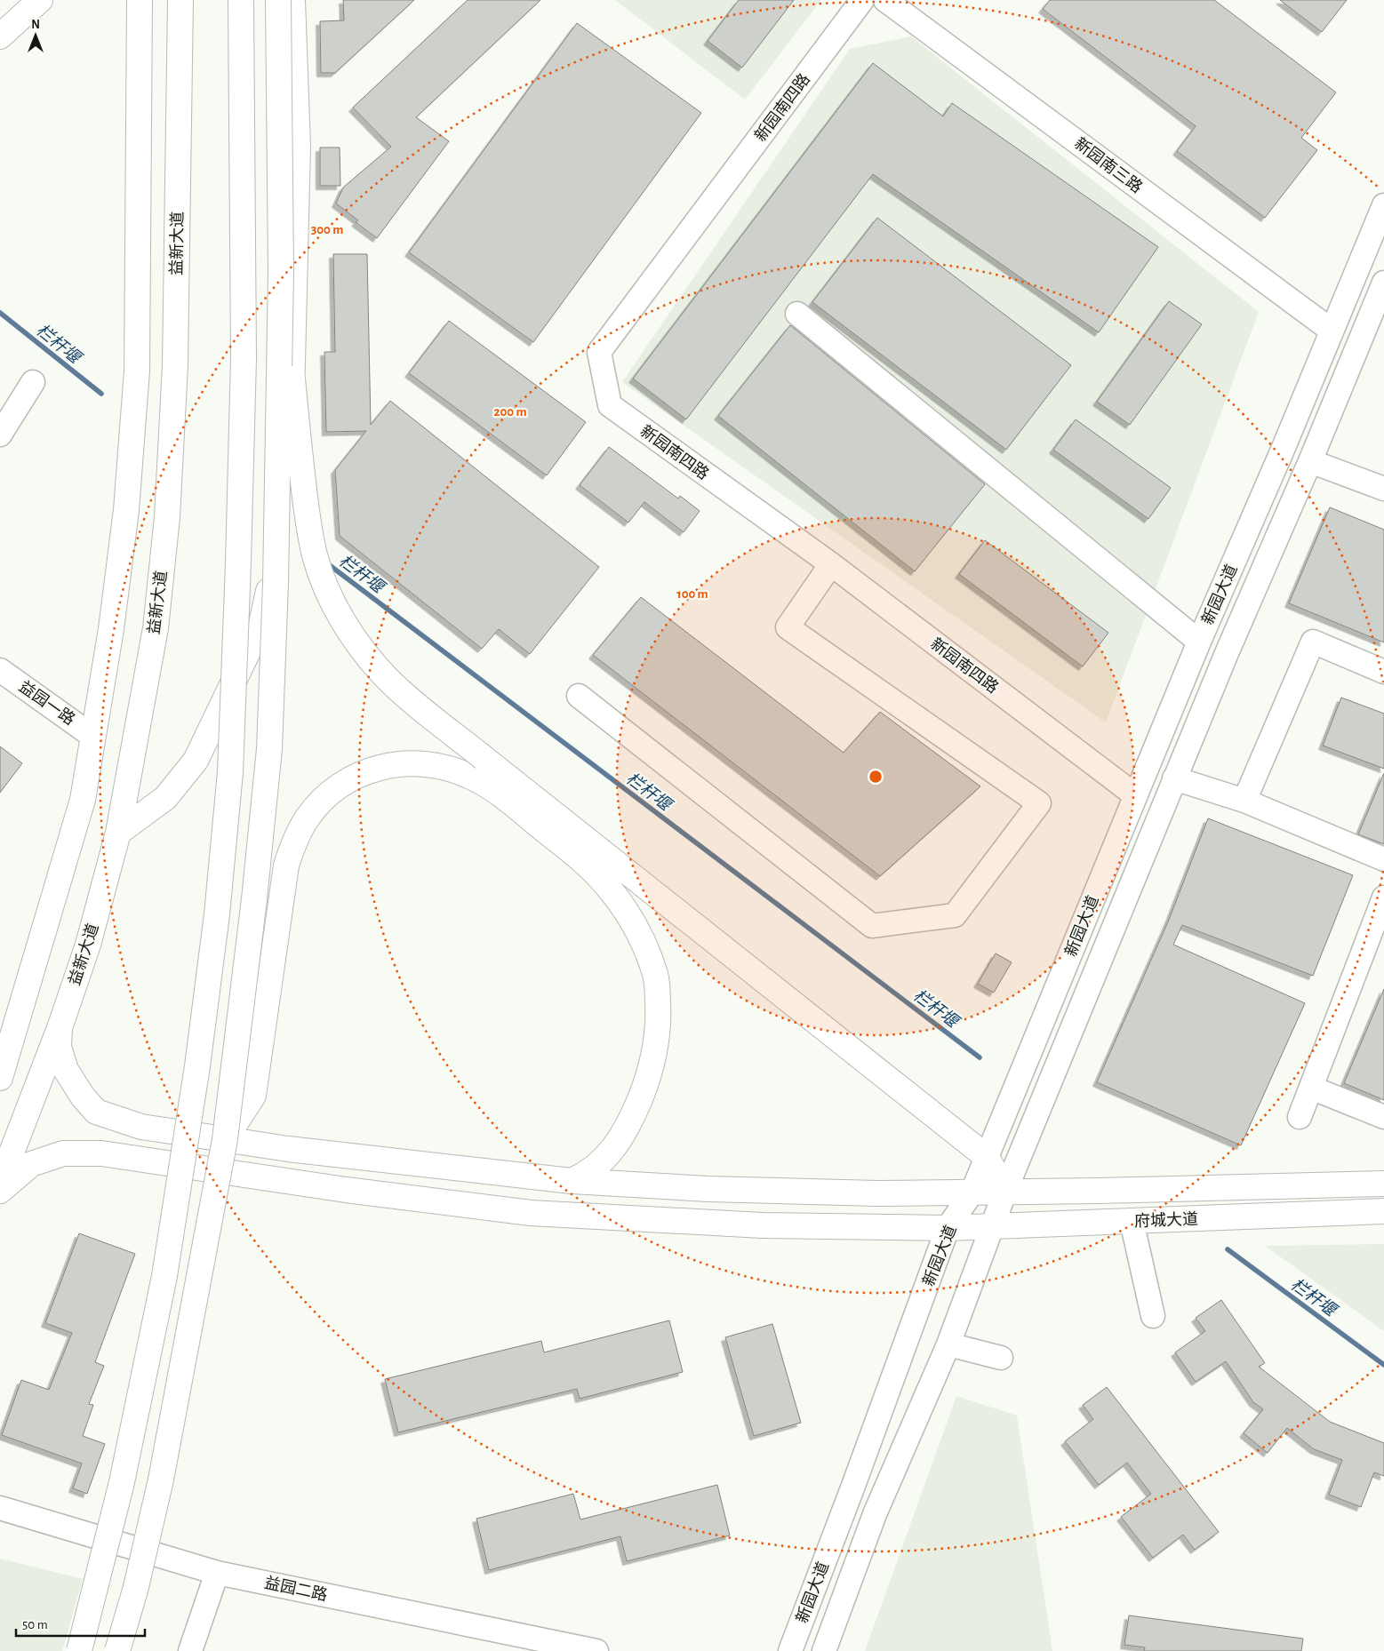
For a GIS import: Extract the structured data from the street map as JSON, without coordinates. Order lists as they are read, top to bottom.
{
  "streets": {
    "main road": ["益新大道", "府城大道"],
    "street": [
      "新园南四路",
      "新园南三路",
      "新园大道",
      "益园一路",
      "益园二路"
    ]
  },
  "crossings": [
    ["新园南四路", "新园大道"],
    ["新园南三路", "新园大道"],
    ["益新大道", "府城大道"],
    ["新园大道", "府城大道"]
  ],
  "water": ["栏杆堰"],
  "scale_bar": "50 m",
  "north": "top",
  "rings": ["300 m", "200 m", "100 m"]
}
